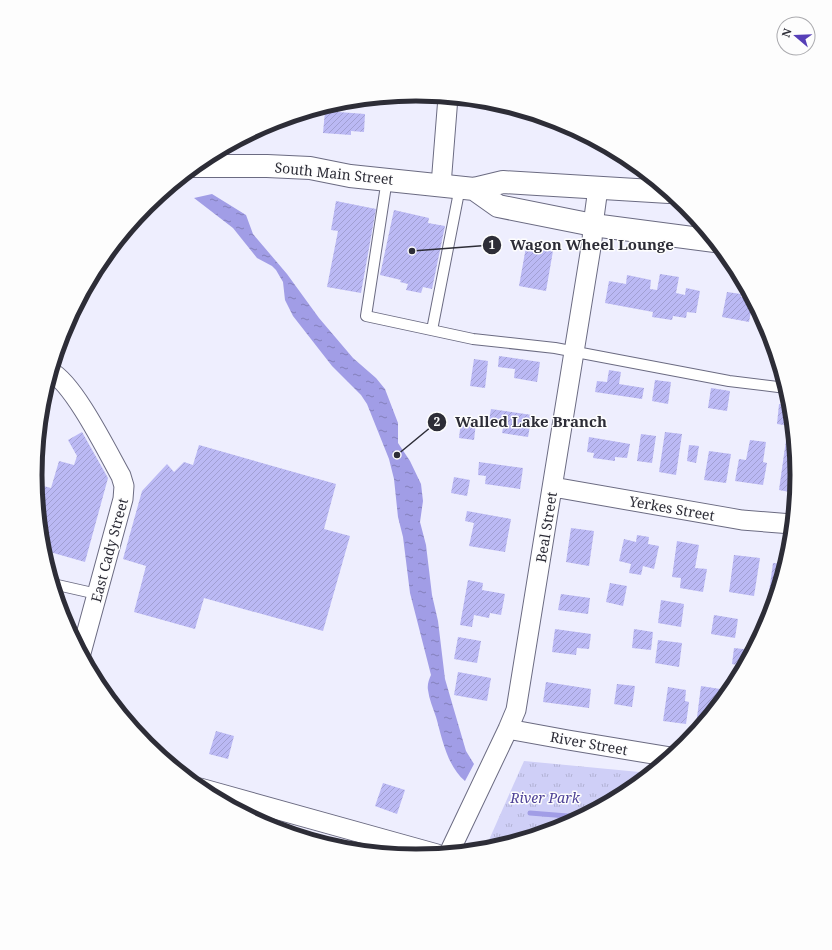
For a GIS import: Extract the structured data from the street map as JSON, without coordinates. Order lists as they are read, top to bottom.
{
  "streets": {
    "street": [
      "South Main Street",
      "Yerkes Street",
      "Beal Street",
      "East Cady Street",
      "River Street"
    ]
  },
  "crossings": [
    ["South Main Street", "Beal Street"],
    ["Yerkes Street", "Beal Street"],
    ["Beal Street", "River Street"]
  ],
  "parks": ["River Park"],
  "places": ["Wagon Wheel Lounge", "Walled Lake Branch"],
  "north": "left"
}
